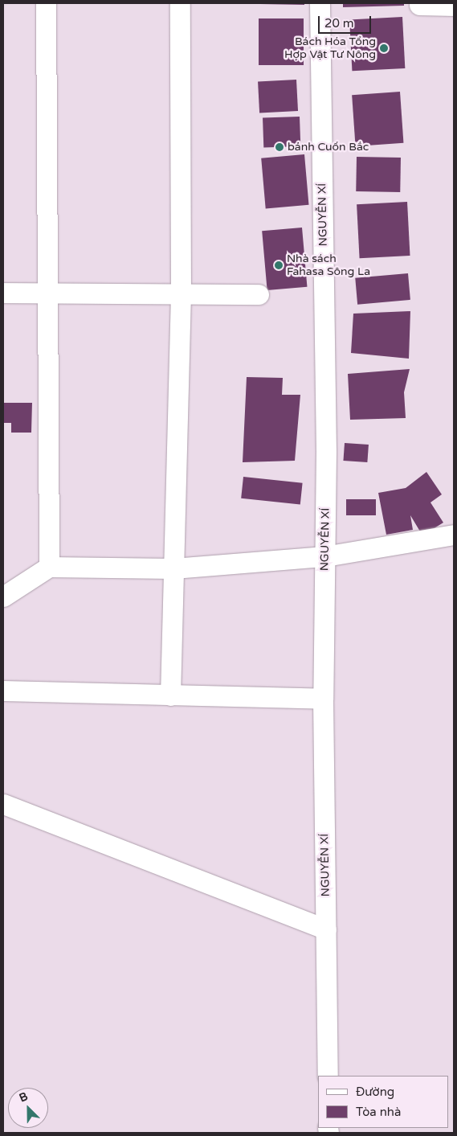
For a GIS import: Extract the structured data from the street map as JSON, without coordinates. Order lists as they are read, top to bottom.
{
  "streets": {
    "street": ["NGUYỄN XÍ"]
  },
  "places": ["Bách Hóa Tổng Hợp Vật Tư Nông", "bánh Cuốn Bắc", "Nhà sách Fahasa Sông La"],
  "legend": ["Đường", "Tòa nhà"],
  "scale_bar": "20 m",
  "north": "top left"
}
